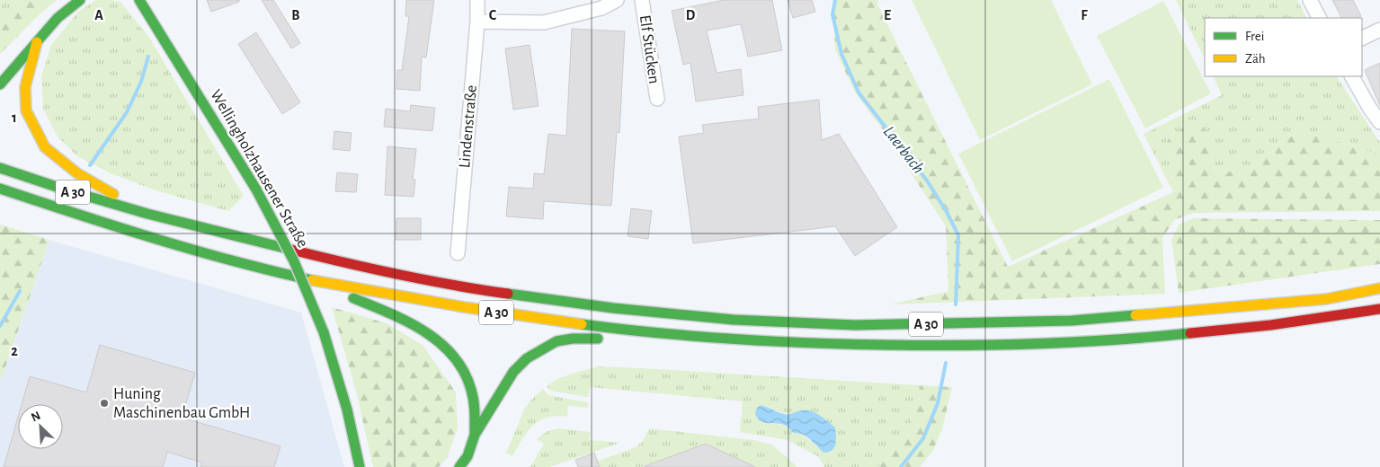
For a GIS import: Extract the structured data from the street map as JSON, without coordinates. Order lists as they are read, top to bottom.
{
  "streets": {
    "main road": ["Wellingholzhausener Straße", "A 30"],
    "street": ["Elf Stücken", "Lindenstraße"]
  },
  "water": ["Laerbach"],
  "places": ["Huning Maschinenbau GmbH"],
  "legend": ["Frei", "Zäh"],
  "north": "top left",
  "grid": {
    "columns": [
      "A",
      "B",
      "C",
      "D",
      "E",
      "F"
    ],
    "rows": ["1", "2"]
  }
}
